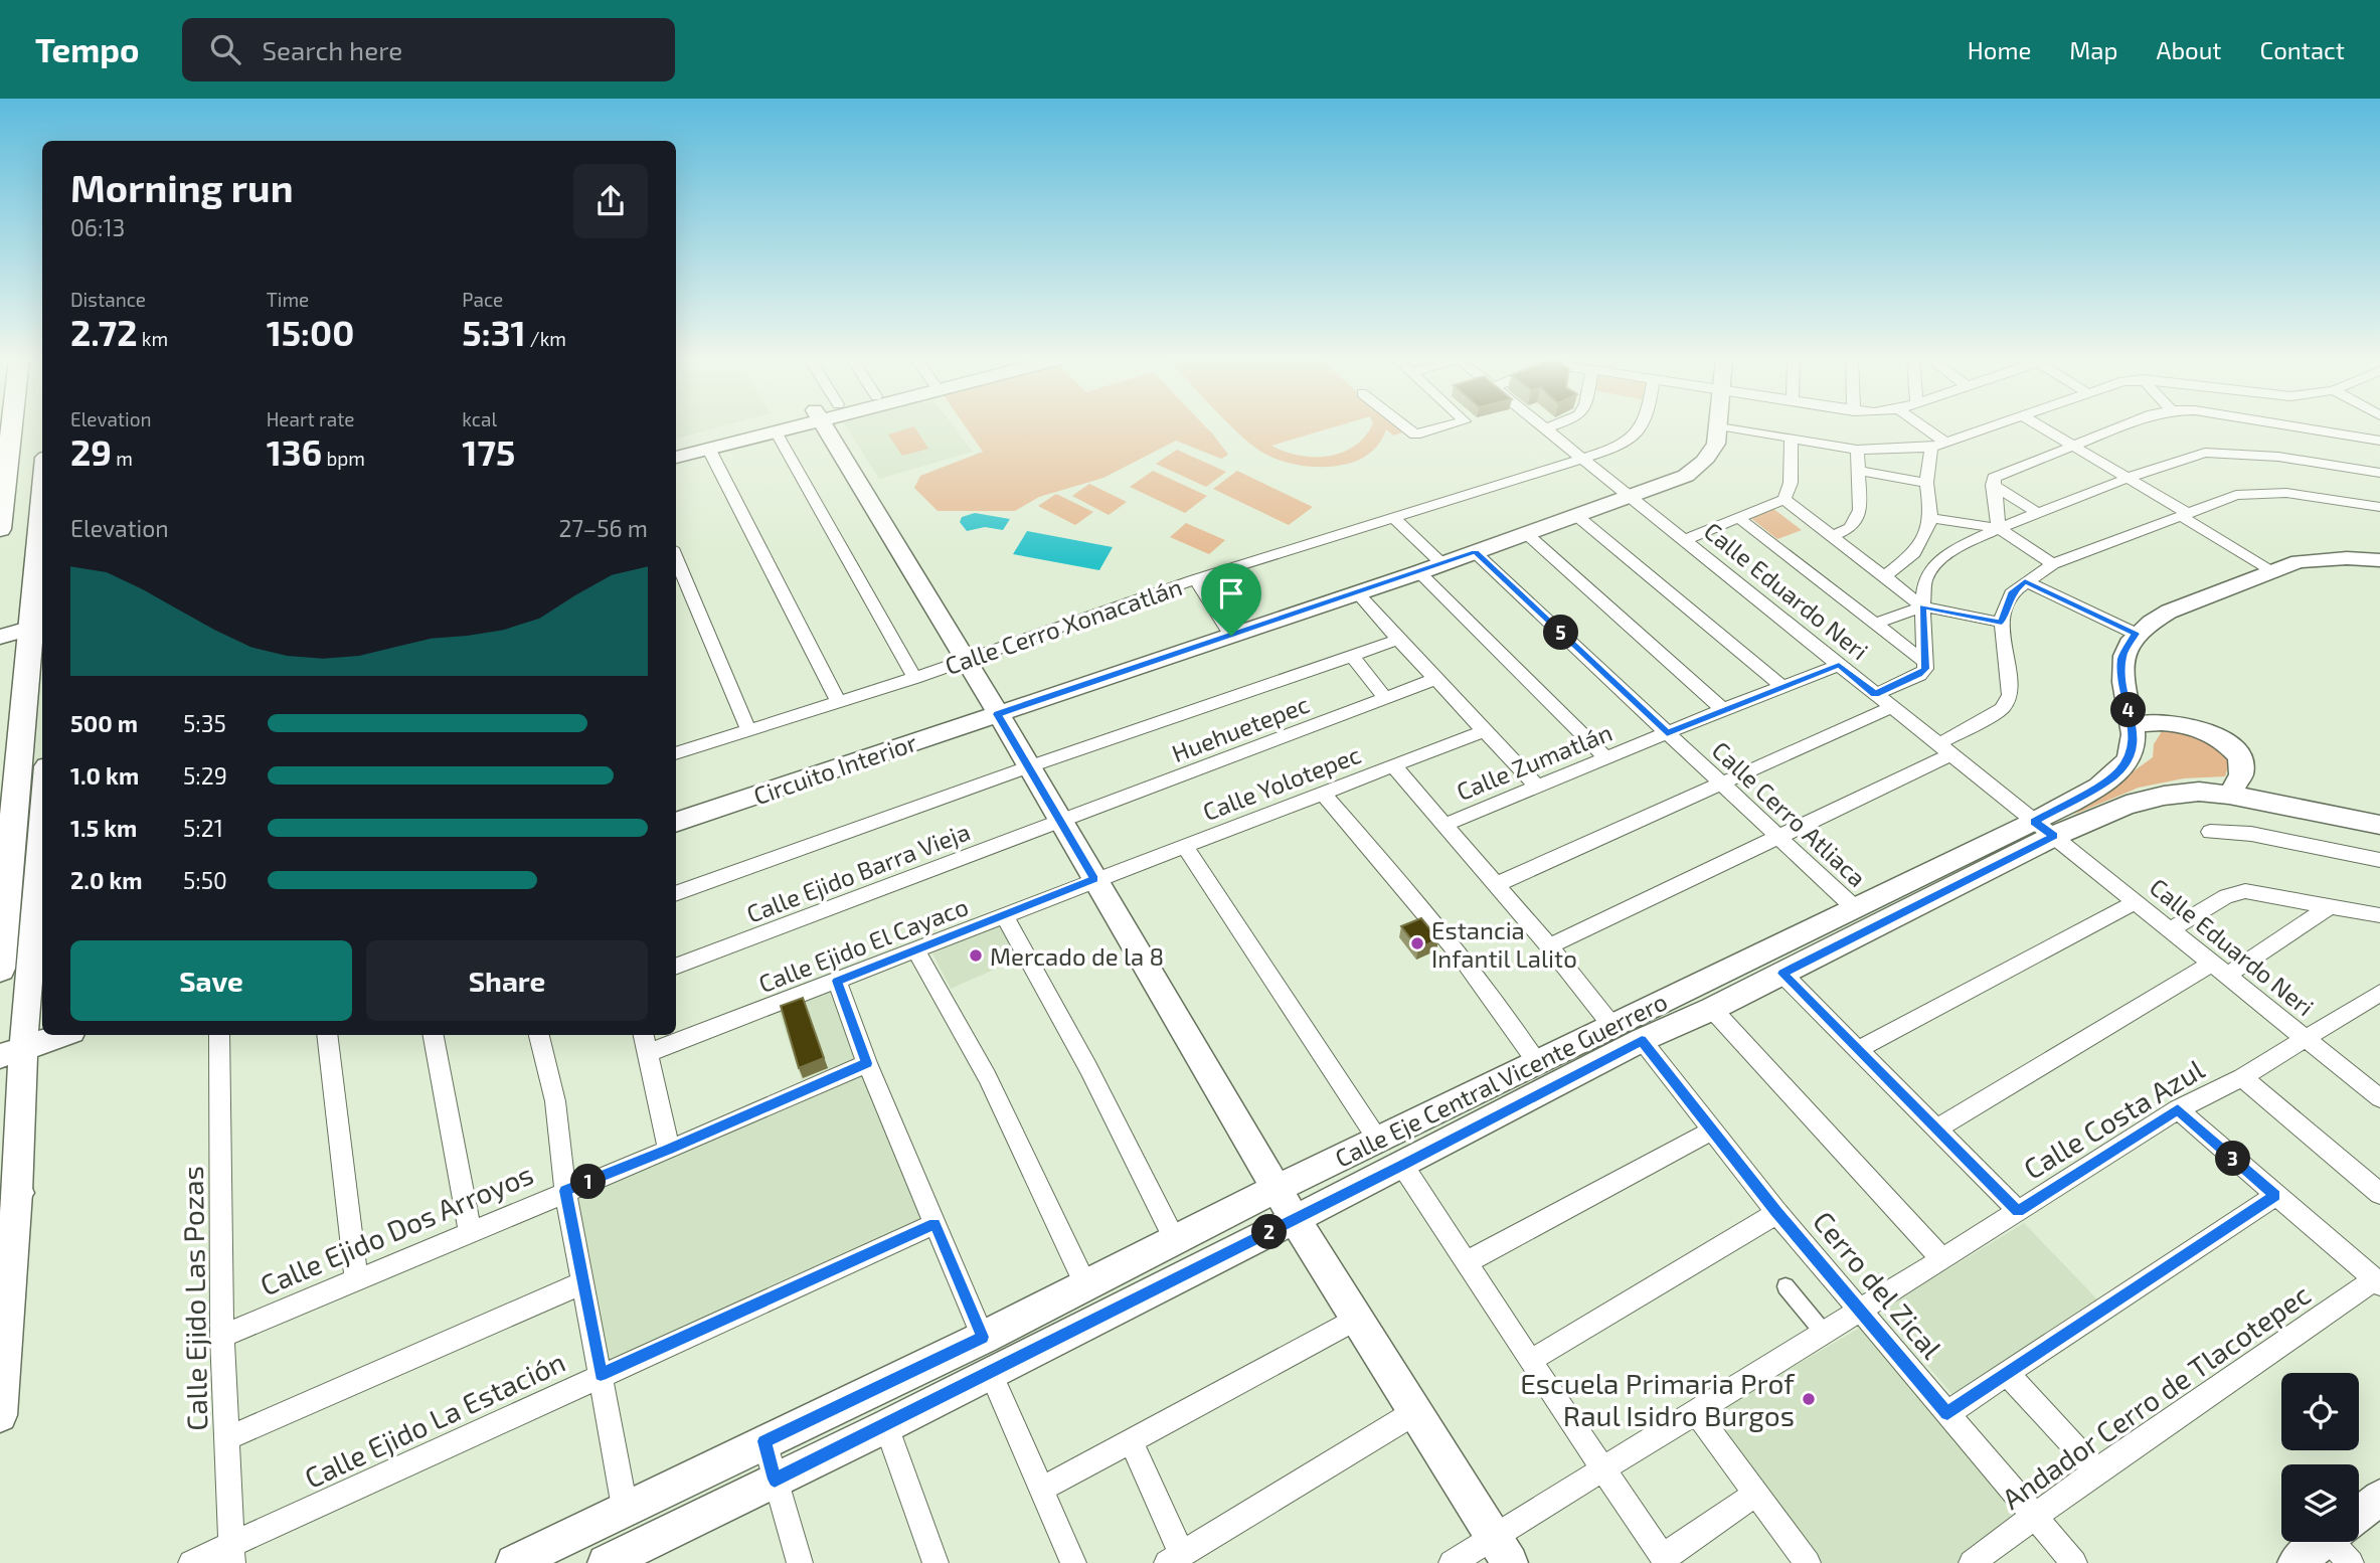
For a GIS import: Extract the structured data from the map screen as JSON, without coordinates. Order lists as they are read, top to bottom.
{
  "streets": {
    "main road": ["Circuito Interior", "Calle Eje Central Vicente Guerrero"],
    "street": [
      "Calle Eduardo Neri",
      "Calle Cerro Xonacatlán",
      "Huehuetepec",
      "Calle Zumatlán",
      "Calle Yolotepec",
      "Calle Cerro Atliaca",
      "Calle Ejido Barra Vieja",
      "Calle Ejido El Cayaco",
      "Calle Costa Azul",
      "Calle Ejido Dos Arroyos",
      "Cerro del Zical",
      "Calle Ejido Las Pozas",
      "Andador Cerro de Tlacotepec",
      "Calle Ejido La Estación"
    ]
  },
  "crossings": [
    ["Calle Eduardo Neri", "Calle Cerro Xonacatlán"],
    ["Calle Eduardo Neri", "Calle Zumatlán"],
    ["Calle Eduardo Neri", "Circuito Interior"],
    ["Calle Eduardo Neri", "Calle Eje Central Vicente Guerrero"],
    ["Calle Eduardo Neri", "Calle Costa Azul"],
    ["Huehuetepec", "Calle Ejido Barra Vieja"],
    ["Calle Zumatlán", "Calle Cerro Atliaca"],
    ["Circuito Interior", "Calle Cerro Atliaca"],
    ["Calle Yolotepec", "Calle Ejido El Cayaco"],
    ["Calle Cerro Atliaca", "Calle Eje Central Vicente Guerrero"],
    ["Calle Eje Central Vicente Guerrero", "Cerro del Zical"],
    ["Calle Costa Azul", "Cerro del Zical"],
    ["Calle Ejido Dos Arroyos", "Calle Ejido Las Pozas"],
    ["Cerro del Zical", "Andador Cerro de Tlacotepec"],
    ["Calle Ejido Las Pozas", "Calle Ejido La Estación"]
  ],
  "places": ["Estancia Infantil Lalito", "Mercado de la 8", "Escuela Primaria Prof Raul Isidro Burgos"],
  "page": {
    "header": "Tempo",
    "search": "Search here",
    "nav": [
      "Home",
      "Map",
      "About",
      "Contact"
    ],
    "heading": ["Morning run", "06:13"],
    "stats": [
      ["Distance", "2.72 km"],
      ["Time", "15:00"],
      ["Pace", "5:31 /km"],
      ["Elevation", "29 m"],
      ["Heart rate", "136 bpm"],
      ["kcal", "175"]
    ],
    "chart": ["Elevation", "27–56 m"],
    "pins": [
      "5",
      "4",
      "3",
      "1",
      "2"
    ],
    "list": [
      {
        "name": "500 m",
        "note": "5:35"
      },
      {
        "name": "1.0 km",
        "note": "5:29"
      },
      {
        "name": "1.5 km",
        "note": "5:21"
      },
      {
        "name": "2.0 km",
        "note": "5:50"
      }
    ],
    "buttons": ["Save", "Share"]
  }
}
